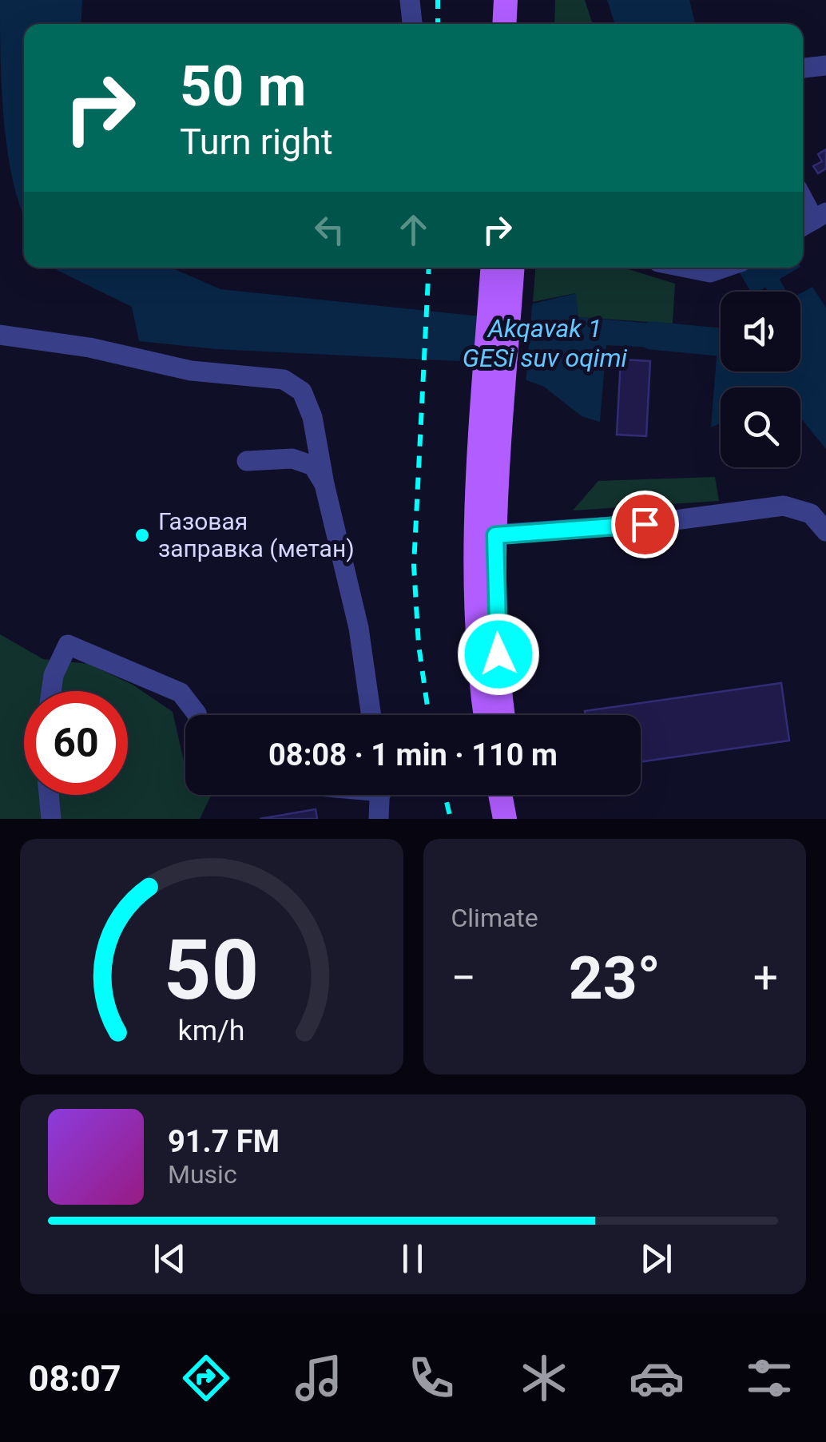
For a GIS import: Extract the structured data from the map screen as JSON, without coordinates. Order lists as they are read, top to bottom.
{
  "water": ["Akqavak 1 GESi suv oqimi"],
  "places": ["Газовая заправка (метан)"],
  "page": {
    "turn": ["50 m", "Turn right"],
    "limit": "60",
    "trip": "08:08 · 1 min · 110 m",
    "tile": "Climate",
    "heat": ["−", "23°", "+"],
    "song": ["91.7 FM", "Music"],
    "tabs": "08:07",
    "gauge": ["50", "km/h"]
  }
}
